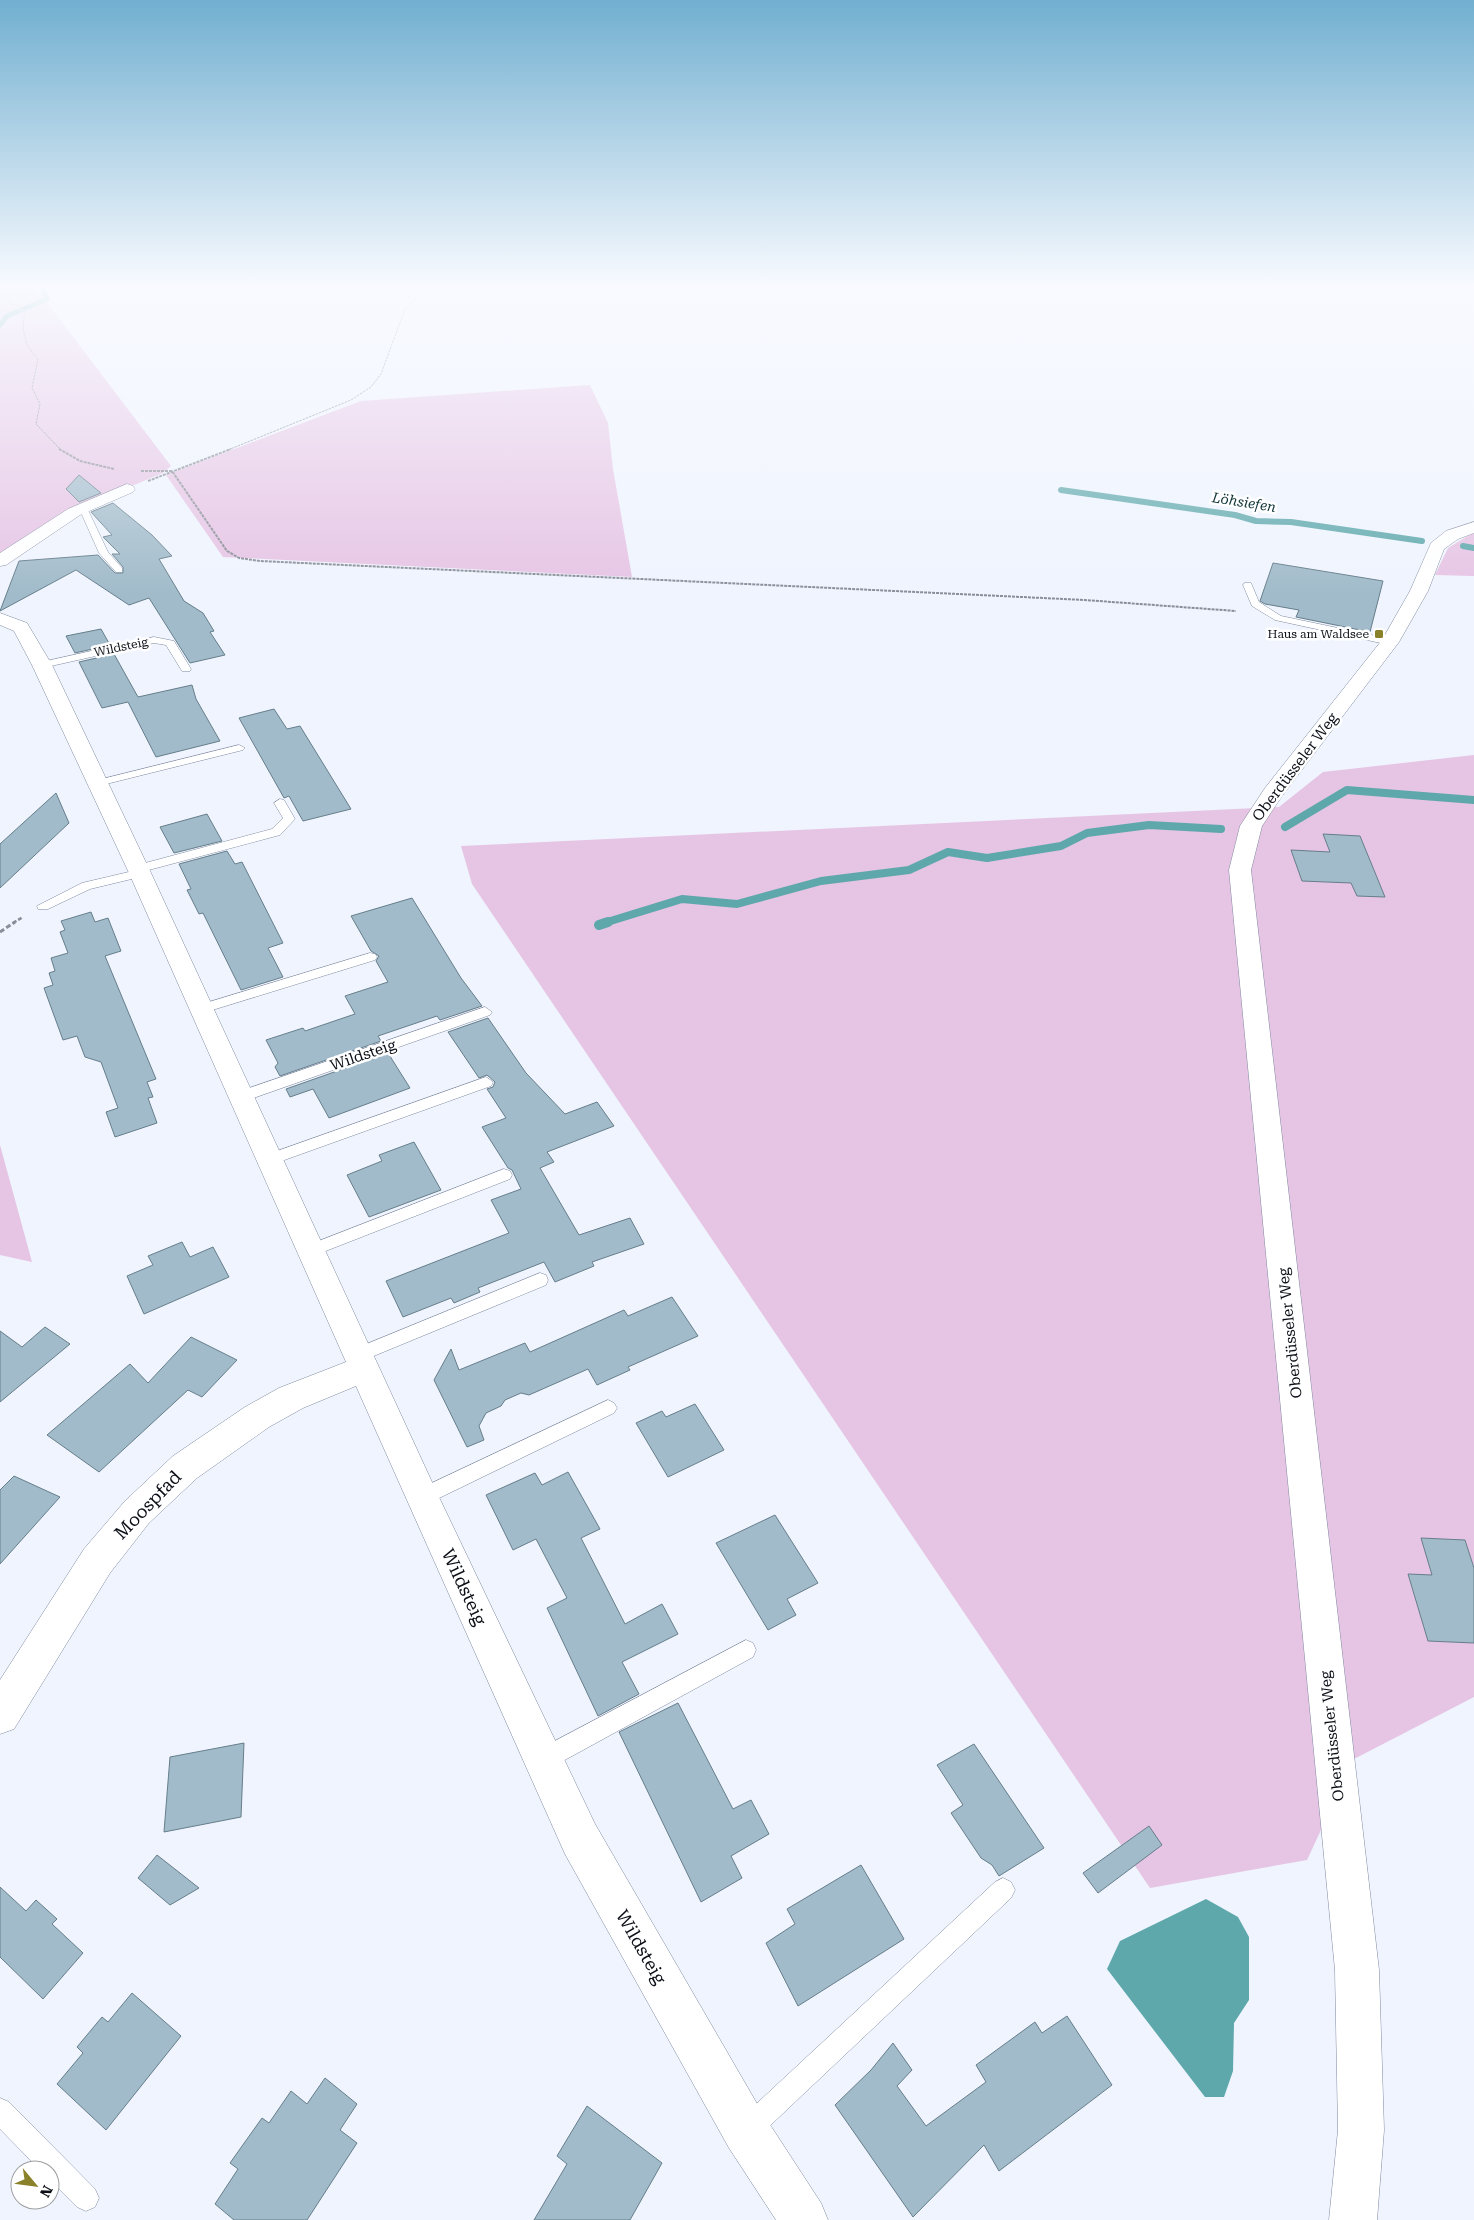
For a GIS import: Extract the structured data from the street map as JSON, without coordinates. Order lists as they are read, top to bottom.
{
  "streets": {
    "street": ["Wildsteig", "Oberdüsseler Weg", "Moospfad"]
  },
  "crossings": [
    ["Wildsteig", "Moospfad"]
  ],
  "water": ["Löhsiefen"],
  "places": {
    "transit": ["Haus am Waldsee"]
  },
  "north": "bottom right"
}
